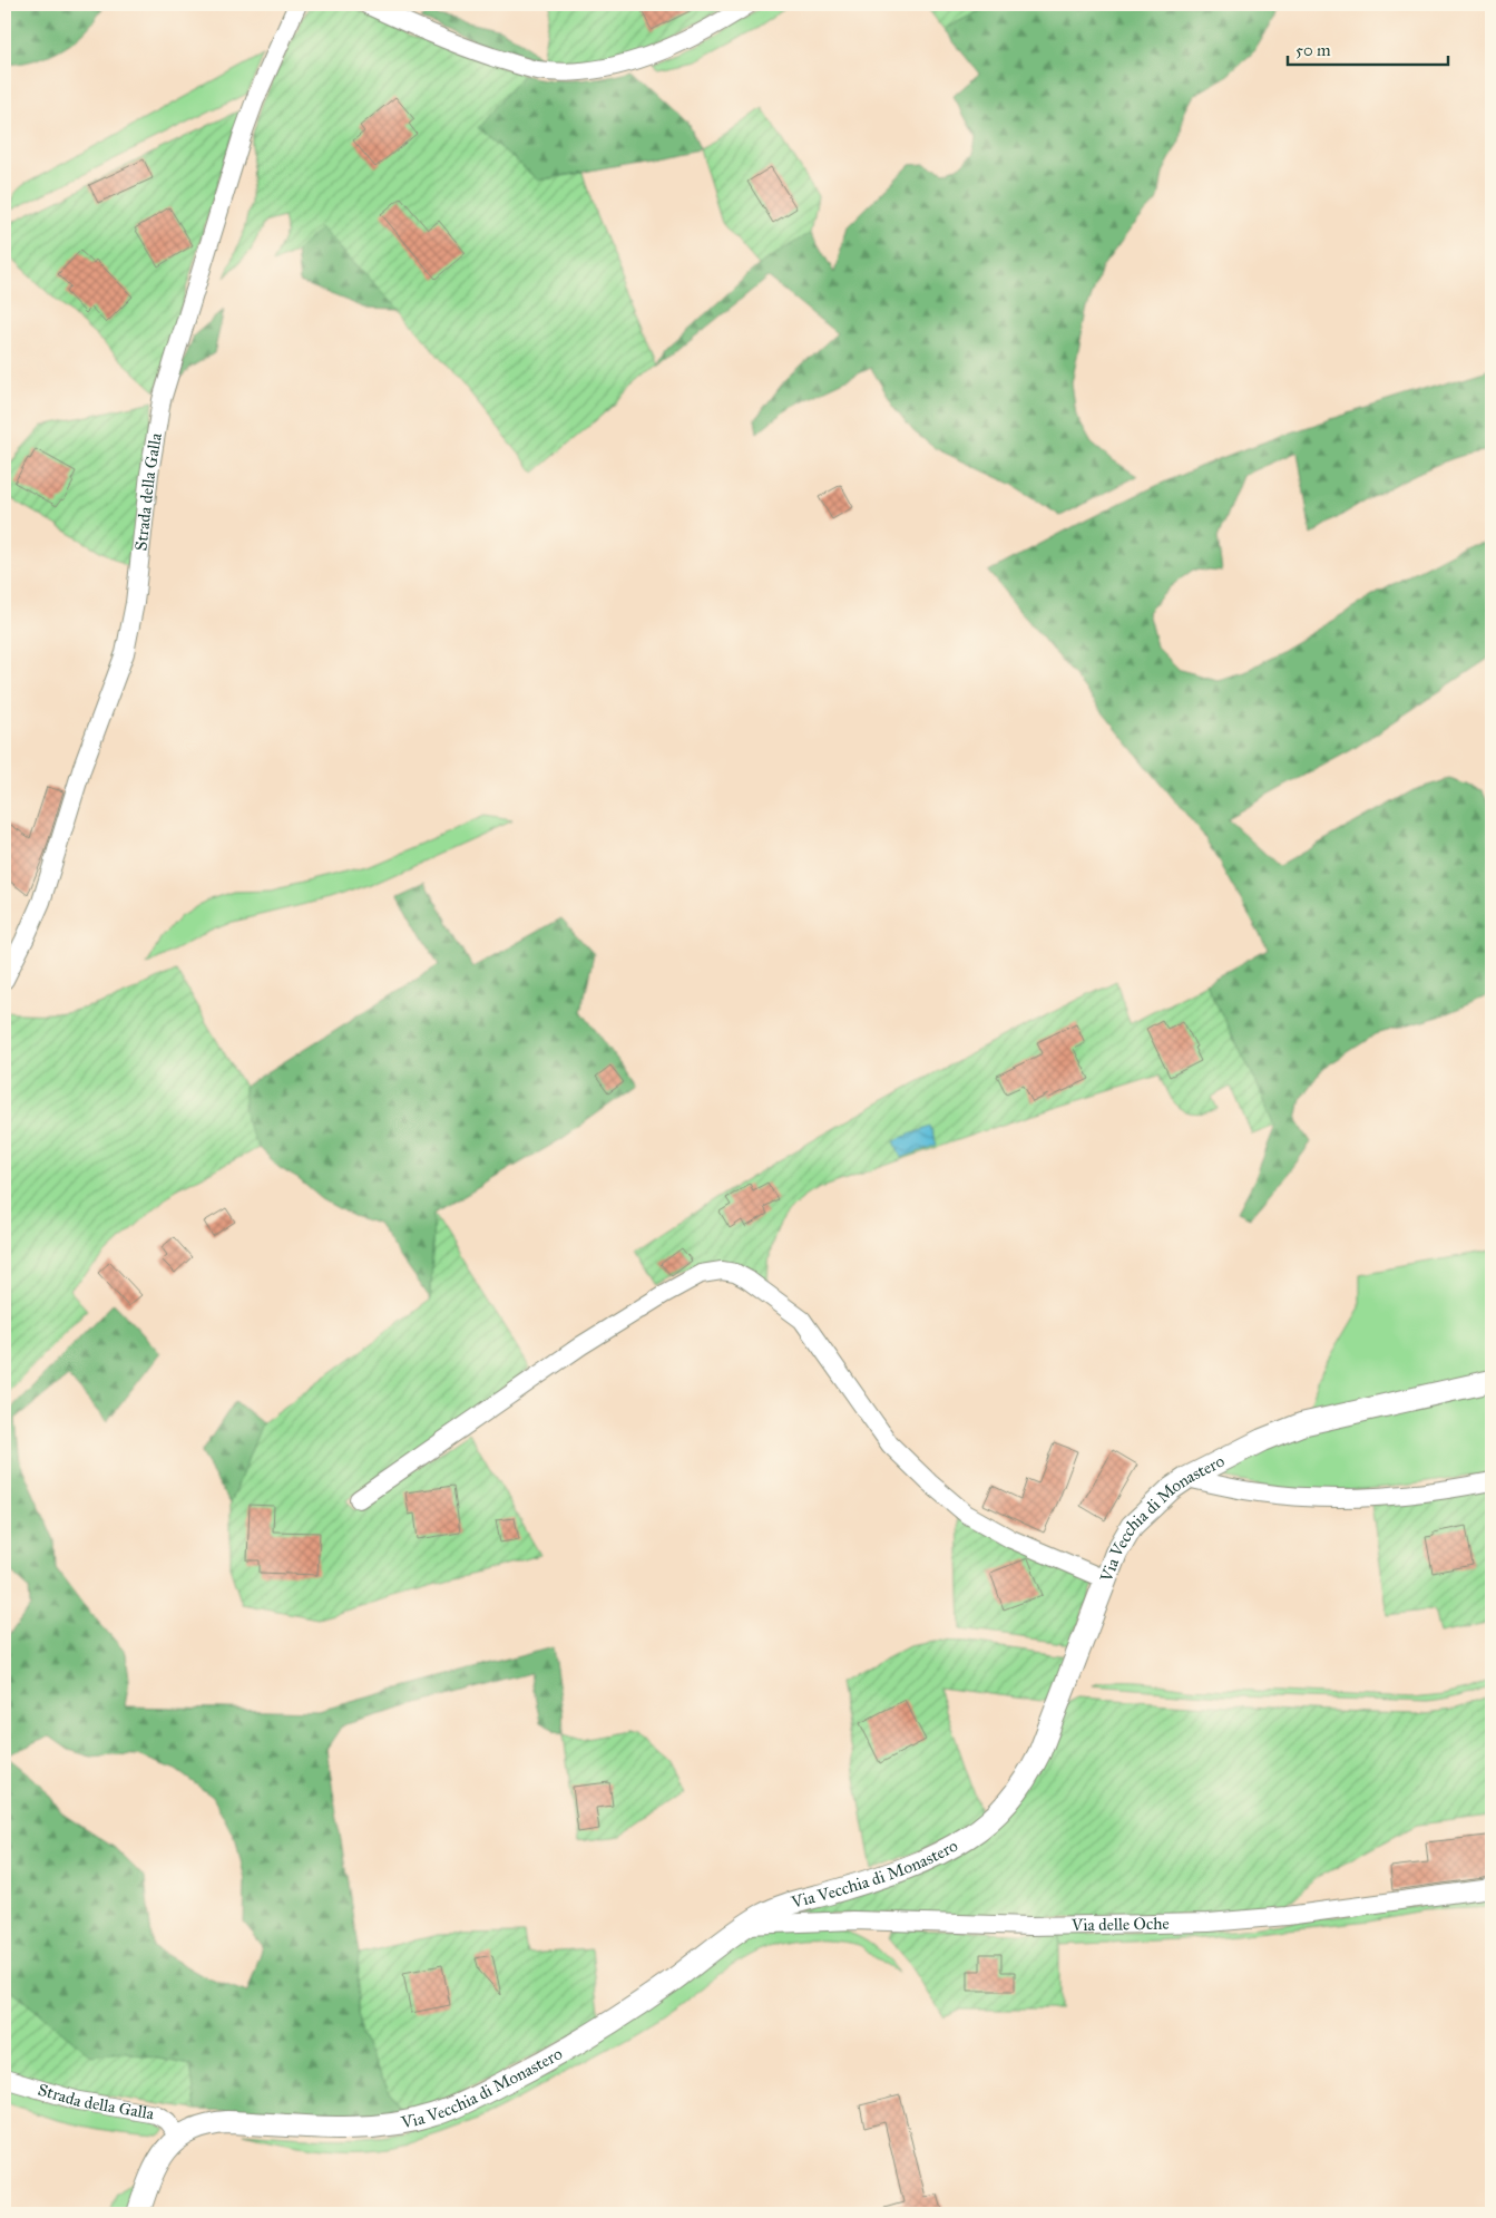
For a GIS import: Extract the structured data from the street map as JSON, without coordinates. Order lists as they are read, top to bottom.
{
  "streets": {
    "street": ["Strada della Galla", "Via Vecchia di Monastero", "Via delle Oche"]
  },
  "crossings": [
    ["Strada della Galla", "Via Vecchia di Monastero"],
    ["Via Vecchia di Monastero", "Via delle Oche"]
  ],
  "scale_bar": "50 m"
}
